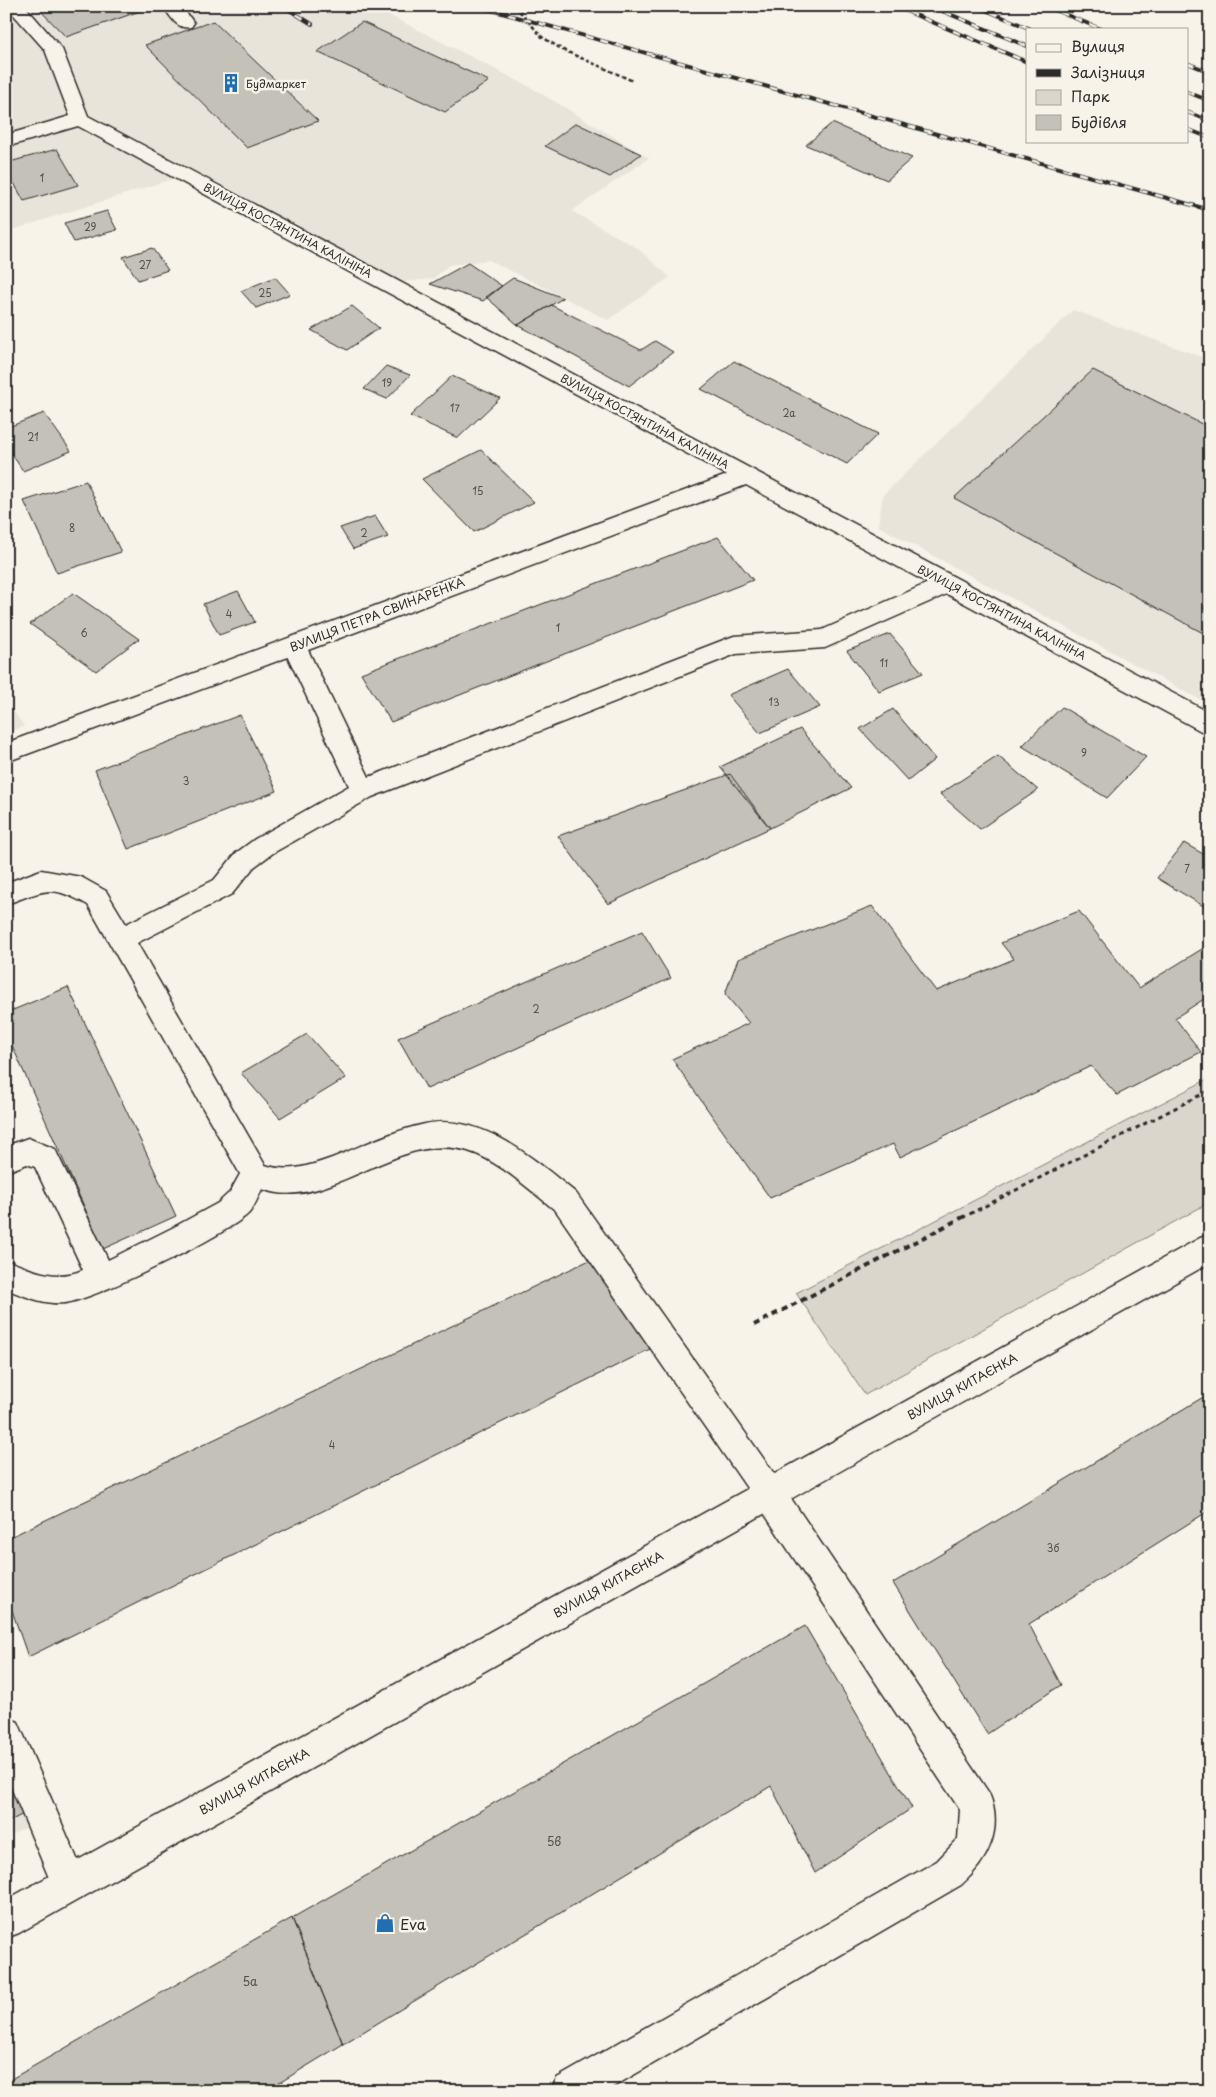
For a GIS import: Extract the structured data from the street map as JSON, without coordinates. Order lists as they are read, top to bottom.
{
  "streets": {
    "street": ["ВУЛИЦЯ КОСТЯНТИНА КАЛІНІНА", "ВУЛИЦЯ ПЕТРА СВИНАРЕНКА", "ВУЛИЦЯ КИТАЄНКА"]
  },
  "crossings": [
    ["ВУЛИЦЯ КОСТЯНТИНА КАЛІНІНА", "ВУЛИЦЯ ПЕТРА СВИНАРЕНКА"]
  ],
  "places": {
    "building": ["Будмаркет"],
    "shop": ["Eva"]
  },
  "house_numbers": [
    "1",
    "29",
    "27",
    "25",
    "19",
    "17",
    "2а",
    "21",
    "15",
    "8",
    "2",
    "4",
    "1",
    "6",
    "11",
    "13",
    "9",
    "3",
    "7",
    "2",
    "4",
    "3б",
    "5в",
    "5а"
  ],
  "legend": [
    "Вулиця",
    "Залізниця",
    "Парк",
    "Будівля"
  ]
}
